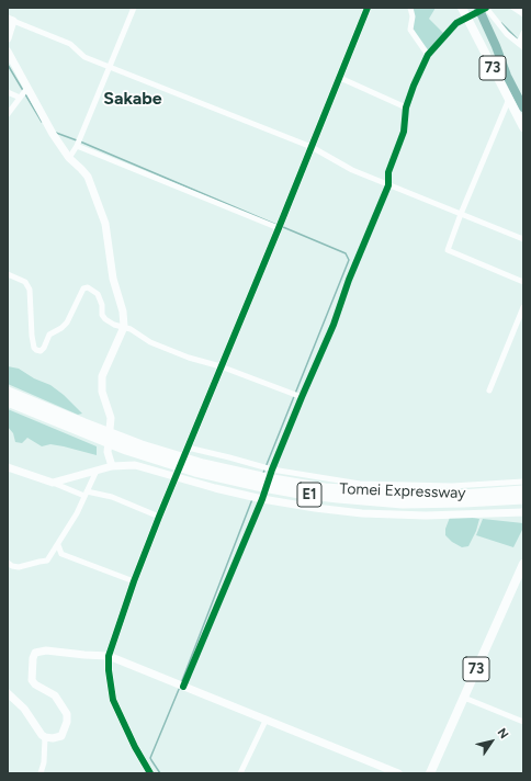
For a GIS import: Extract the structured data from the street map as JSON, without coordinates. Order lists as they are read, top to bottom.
{
  "streets": {
    "highway": ["Tomei Expressway", "E1"],
    "main road": ["73"]
  },
  "districts": ["Sakabe"],
  "north": "top right"
}
